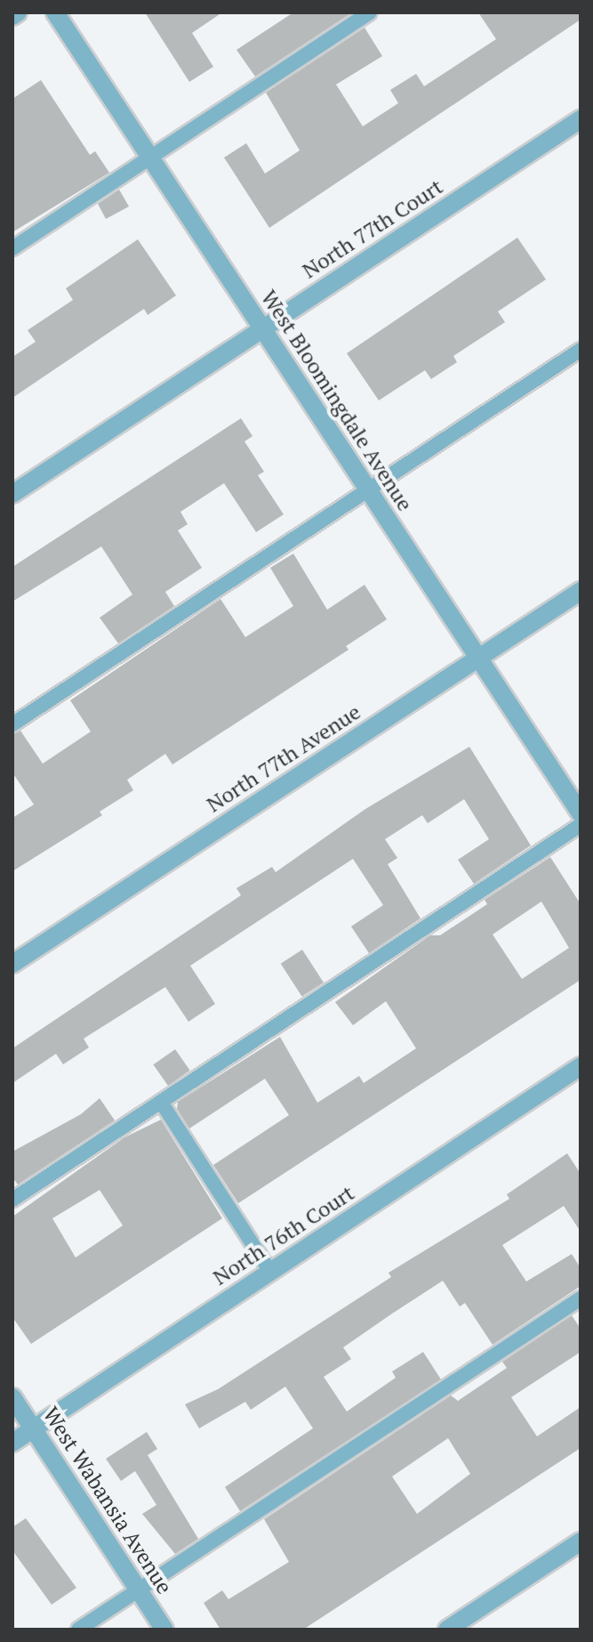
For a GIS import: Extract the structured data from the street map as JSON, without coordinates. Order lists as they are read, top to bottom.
{
  "streets": {
    "street": [
      "North 77th Court",
      "West Bloomingdale Avenue",
      "North 77th Avenue",
      "North 76th Court",
      "West Wabansia Avenue"
    ]
  },
  "crossings": [
    ["North 77th Court", "West Bloomingdale Avenue"],
    ["West Bloomingdale Avenue", "North 77th Avenue"],
    ["North 76th Court", "West Wabansia Avenue"]
  ]
}
